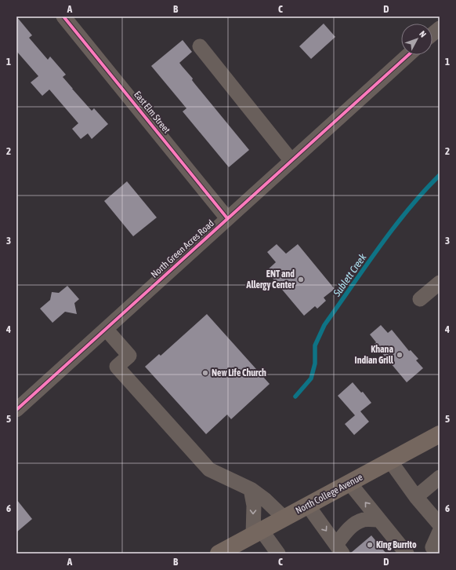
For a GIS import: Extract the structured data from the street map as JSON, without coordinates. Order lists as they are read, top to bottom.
{
  "streets": {
    "main road": ["North College Avenue"],
    "street": ["East Elm Street", "North Green Acres Road"]
  },
  "crossings": [
    ["East Elm Street", "North Green Acres Road"]
  ],
  "water": ["Sublett Creek"],
  "places": [
    "ENT and Allergy Center",
    "Khana Indian Grill",
    "New Life Church",
    "King Burrito"
  ],
  "north": "top right",
  "grid": {
    "columns": [
      "A",
      "B",
      "C",
      "D"
    ],
    "rows": [
      "1",
      "2",
      "3",
      "4",
      "5",
      "6"
    ]
  }
}
